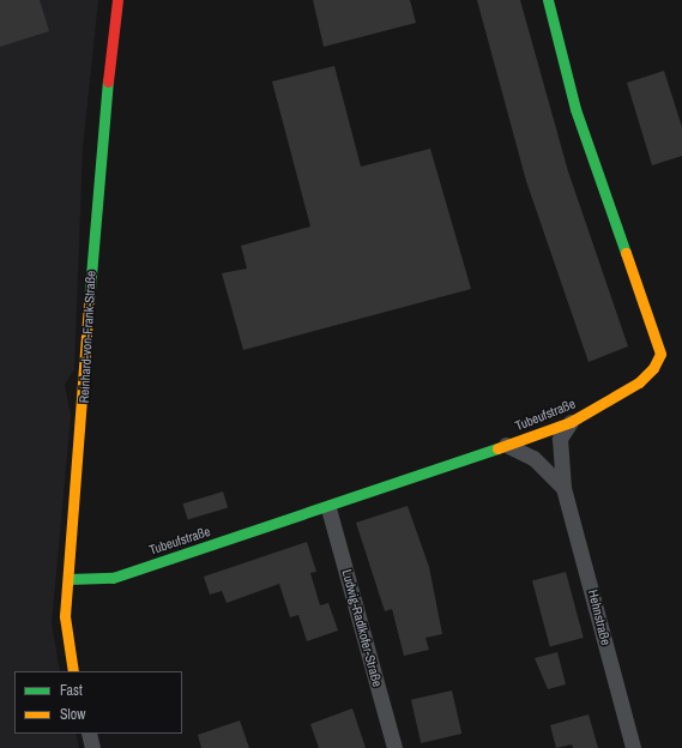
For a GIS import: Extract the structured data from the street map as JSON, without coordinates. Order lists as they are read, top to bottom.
{
  "streets": {
    "street": [
      "Reinhard-von-Frank-Straße",
      "Tubeufstraße",
      "Hehnstraße",
      "Ludwig-Radlkofer-Straße"
    ]
  },
  "crossings": [
    ["Reinhard-von-Frank-Straße", "Tubeufstraße"],
    ["Tubeufstraße", "Hehnstraße"],
    ["Tubeufstraße", "Ludwig-Radlkofer-Straße"]
  ],
  "legend": ["Fast", "Slow"]
}
